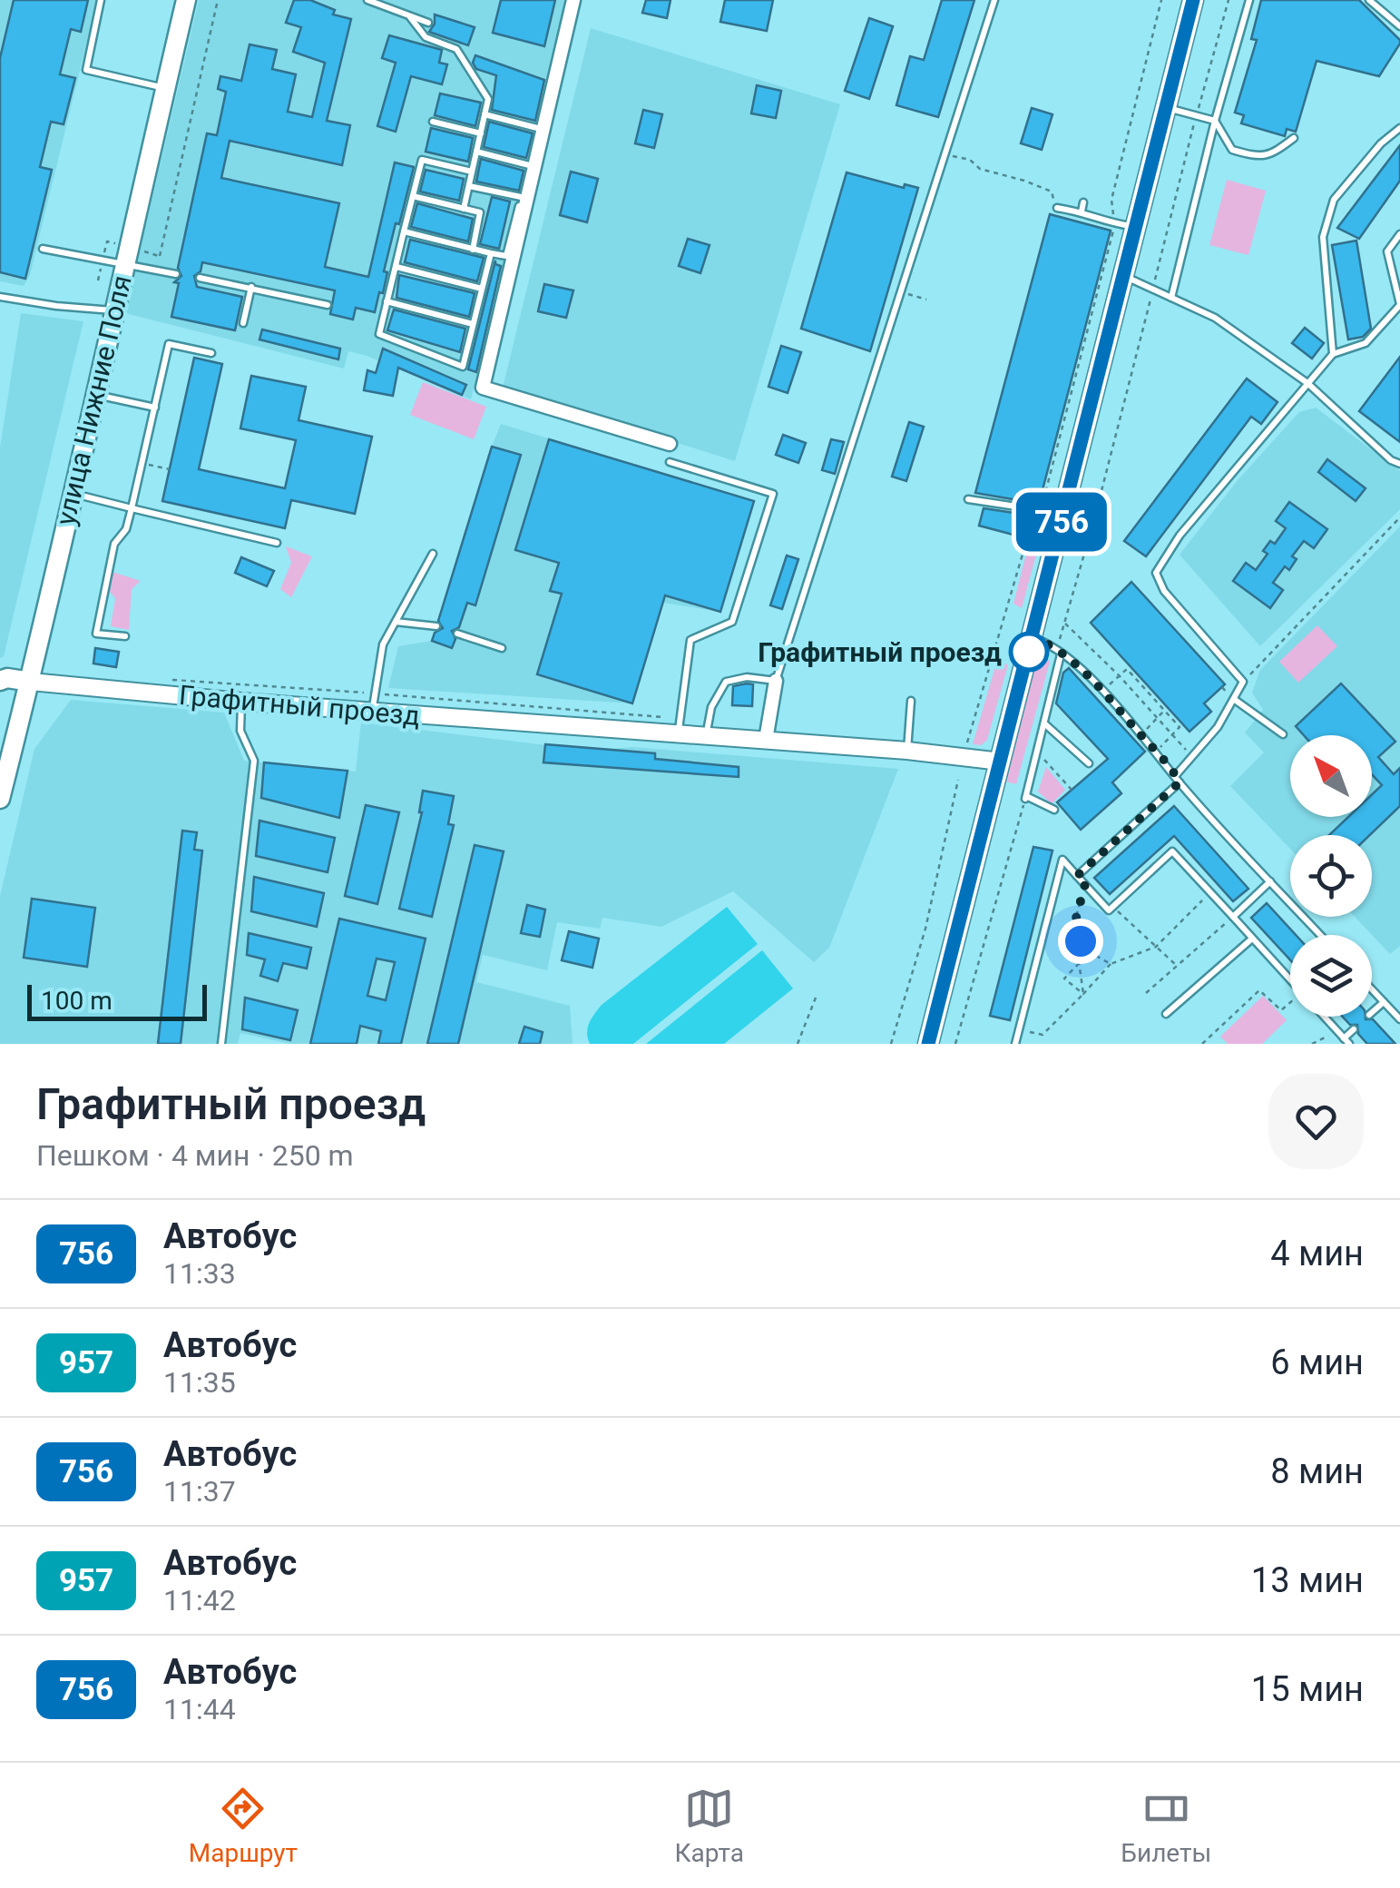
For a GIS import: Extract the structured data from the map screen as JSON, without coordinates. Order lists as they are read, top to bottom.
{
  "streets": {
    "main road": ["улица Нижние Поля"],
    "street": ["Графитный проезд"]
  },
  "crossings": [
    ["улица Нижние Поля", "Графитный проезд"]
  ],
  "places": ["Графитный проезд"],
  "lines": ["bus line 756"],
  "scale_bar": "100 m",
  "north": "top left",
  "page": {
    "on_map": "756",
    "scale": "100 m",
    "heading": ["Графитный проезд", "Пешком · 4 мин · 250 m"],
    "list": [
      {
        "mark": "756",
        "name": "Автобус",
        "note": "11:33",
        "value": "4 мин"
      },
      {
        "mark": "957",
        "name": "Автобус",
        "note": "11:35",
        "value": "6 мин"
      },
      {
        "mark": "756",
        "name": "Автобус",
        "note": "11:37",
        "value": "8 мин"
      },
      {
        "mark": "957",
        "name": "Автобус",
        "note": "11:42",
        "value": "13 мин"
      },
      {
        "mark": "756",
        "name": "Автобус",
        "note": "11:44",
        "value": "15 мин"
      }
    ],
    "tabs": ["Маршрут", "Карта", "Билеты"]
  }
}
